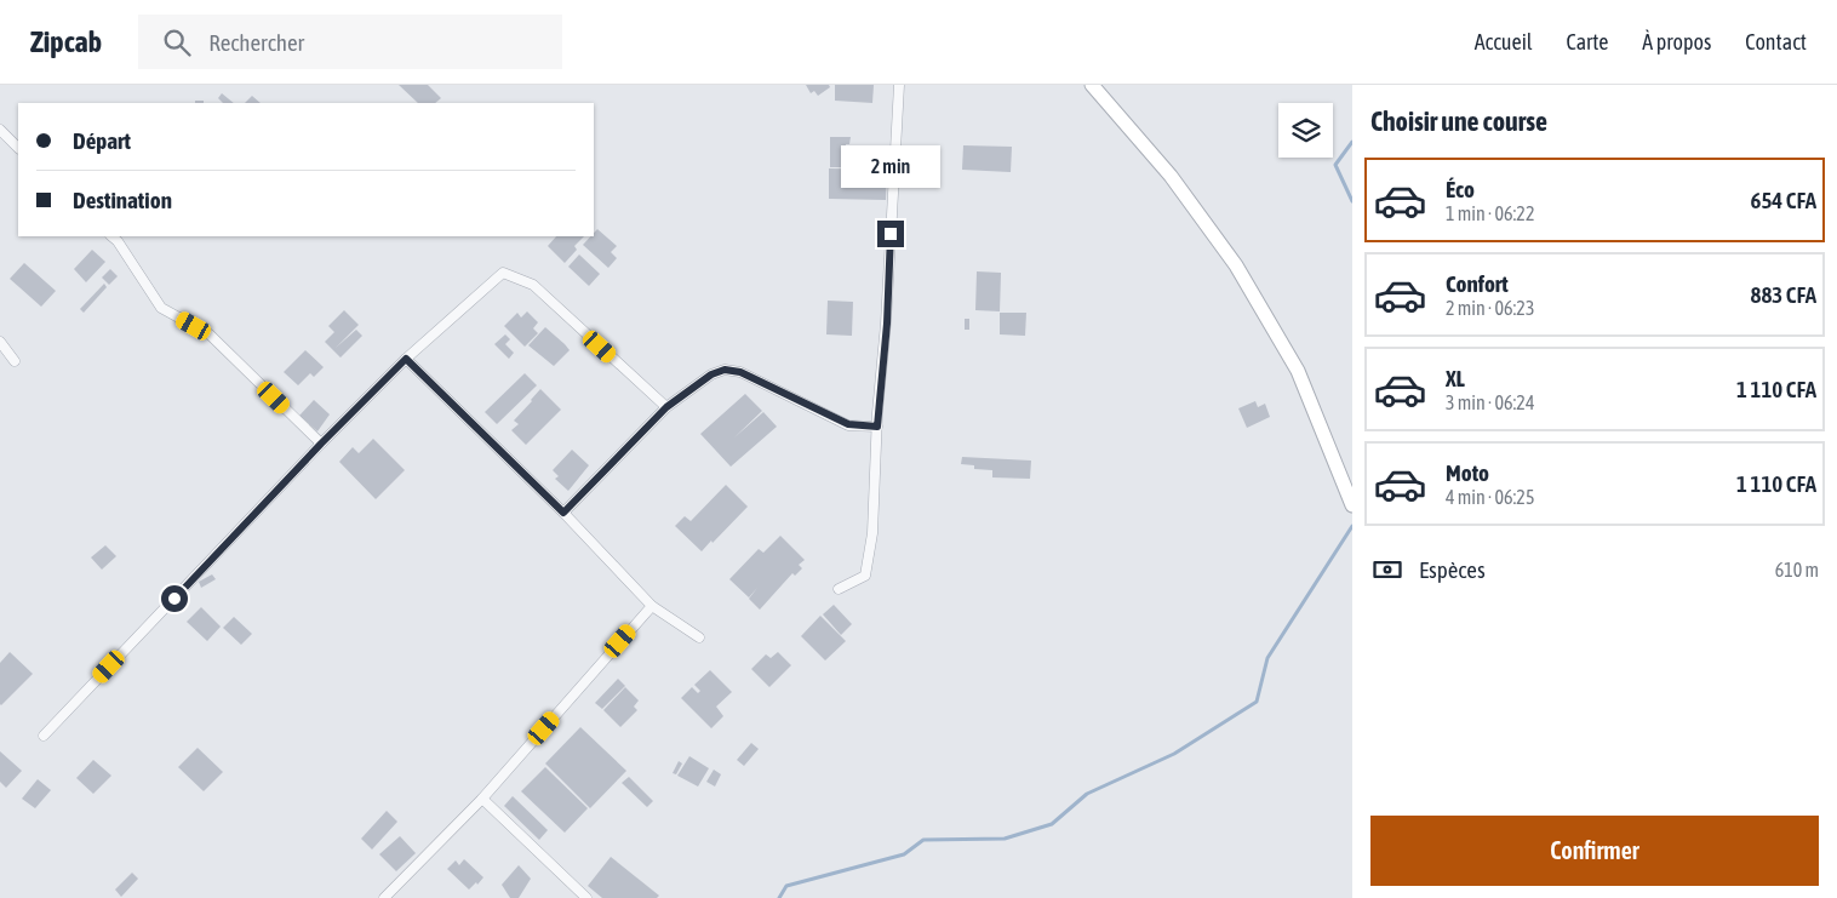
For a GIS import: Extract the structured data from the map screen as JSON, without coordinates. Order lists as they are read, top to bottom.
{
  "page": {
    "header": "Zipcab",
    "search": "Rechercher",
    "nav": [
      "Accueil",
      "Carte",
      "À propos",
      "Contact"
    ],
    "heading": "Choisir une course",
    "banner": ["Départ", "Destination"],
    "bubble": "2 min",
    "list": [
      {
        "name": "Éco",
        "note": "1 min · 06:22",
        "value": "654 CFA"
      },
      {
        "name": "Confort",
        "note": "2 min · 06:23",
        "value": "883 CFA"
      },
      {
        "name": "XL",
        "note": "3 min · 06:24",
        "value": "1 110 CFA"
      },
      {
        "name": "Moto",
        "note": "4 min · 06:25",
        "value": "1 110 CFA"
      }
    ],
    "pay": ["Espèces", "610 m"],
    "buttons": "Confirmer"
  }
}
